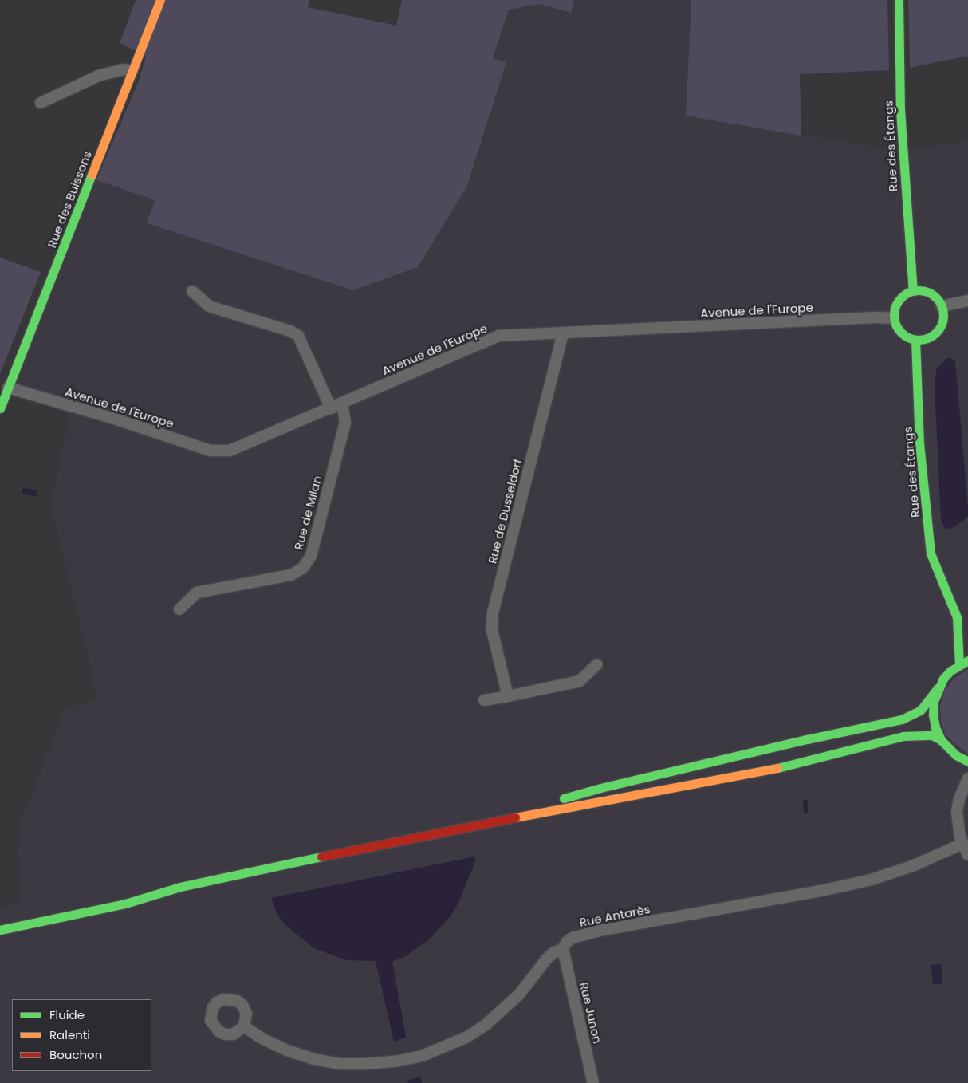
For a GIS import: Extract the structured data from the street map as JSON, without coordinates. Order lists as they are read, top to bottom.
{
  "streets": {
    "main road": ["Rue des Étangs", "Rue des Buissons"],
    "street": [
      "Avenue de l'Europe",
      "Rue de Dusseldorf",
      "Rue de Milan",
      "Rue Antarès",
      "Rue Junon"
    ]
  },
  "crossings": [
    ["Rue des Étangs", "Avenue de l'Europe"],
    ["Rue des Buissons", "Avenue de l'Europe"],
    ["Avenue de l'Europe", "Rue de Dusseldorf"],
    ["Avenue de l'Europe", "Rue de Milan"],
    ["Rue Antarès", "Rue Junon"]
  ],
  "legend": ["Fluide", "Ralenti", "Bouchon"]
}
